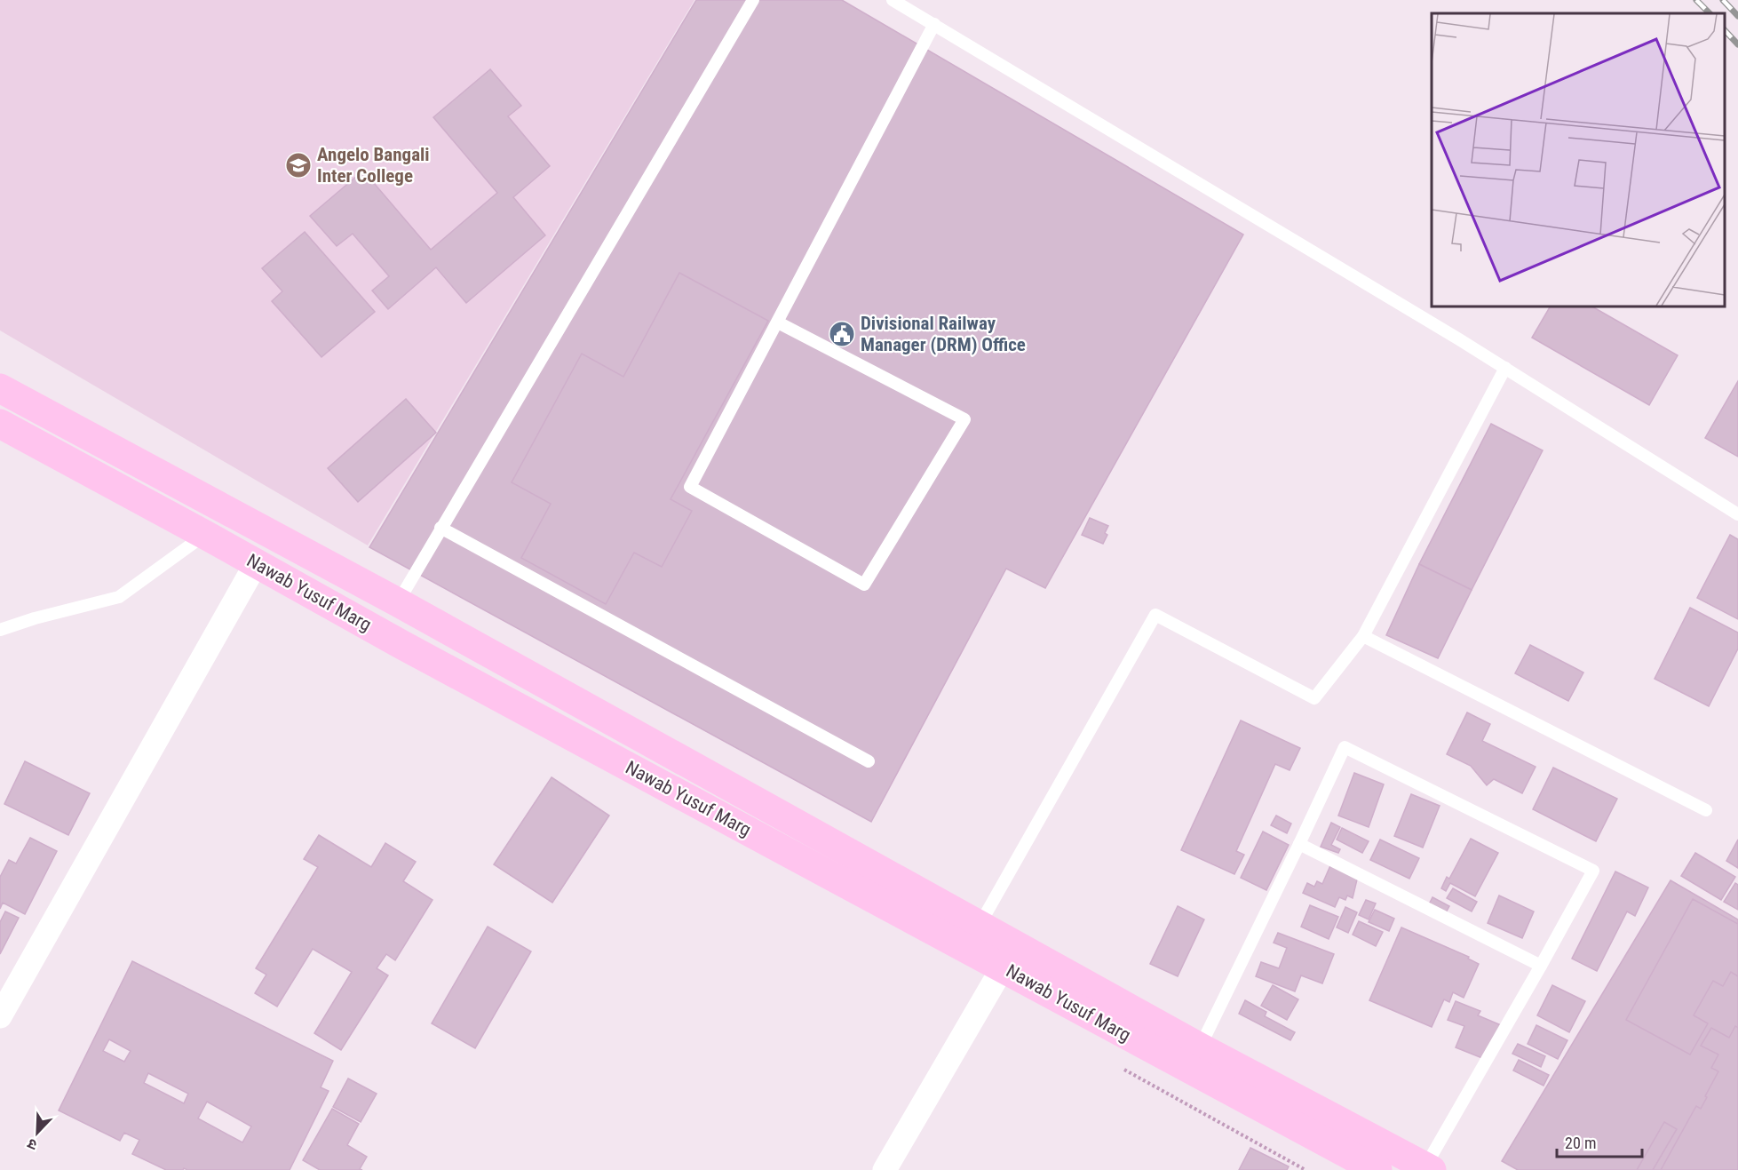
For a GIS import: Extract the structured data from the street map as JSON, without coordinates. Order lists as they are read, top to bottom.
{
  "streets": {
    "main road": ["Nawab Yusuf Marg"]
  },
  "places": {
    "school or university": ["Angelo Bangali Inter College"],
    "public building": ["Divisional Railway Manager (DRM) Office"]
  },
  "scale_bar": "20 m",
  "north": "bottom left"
}
